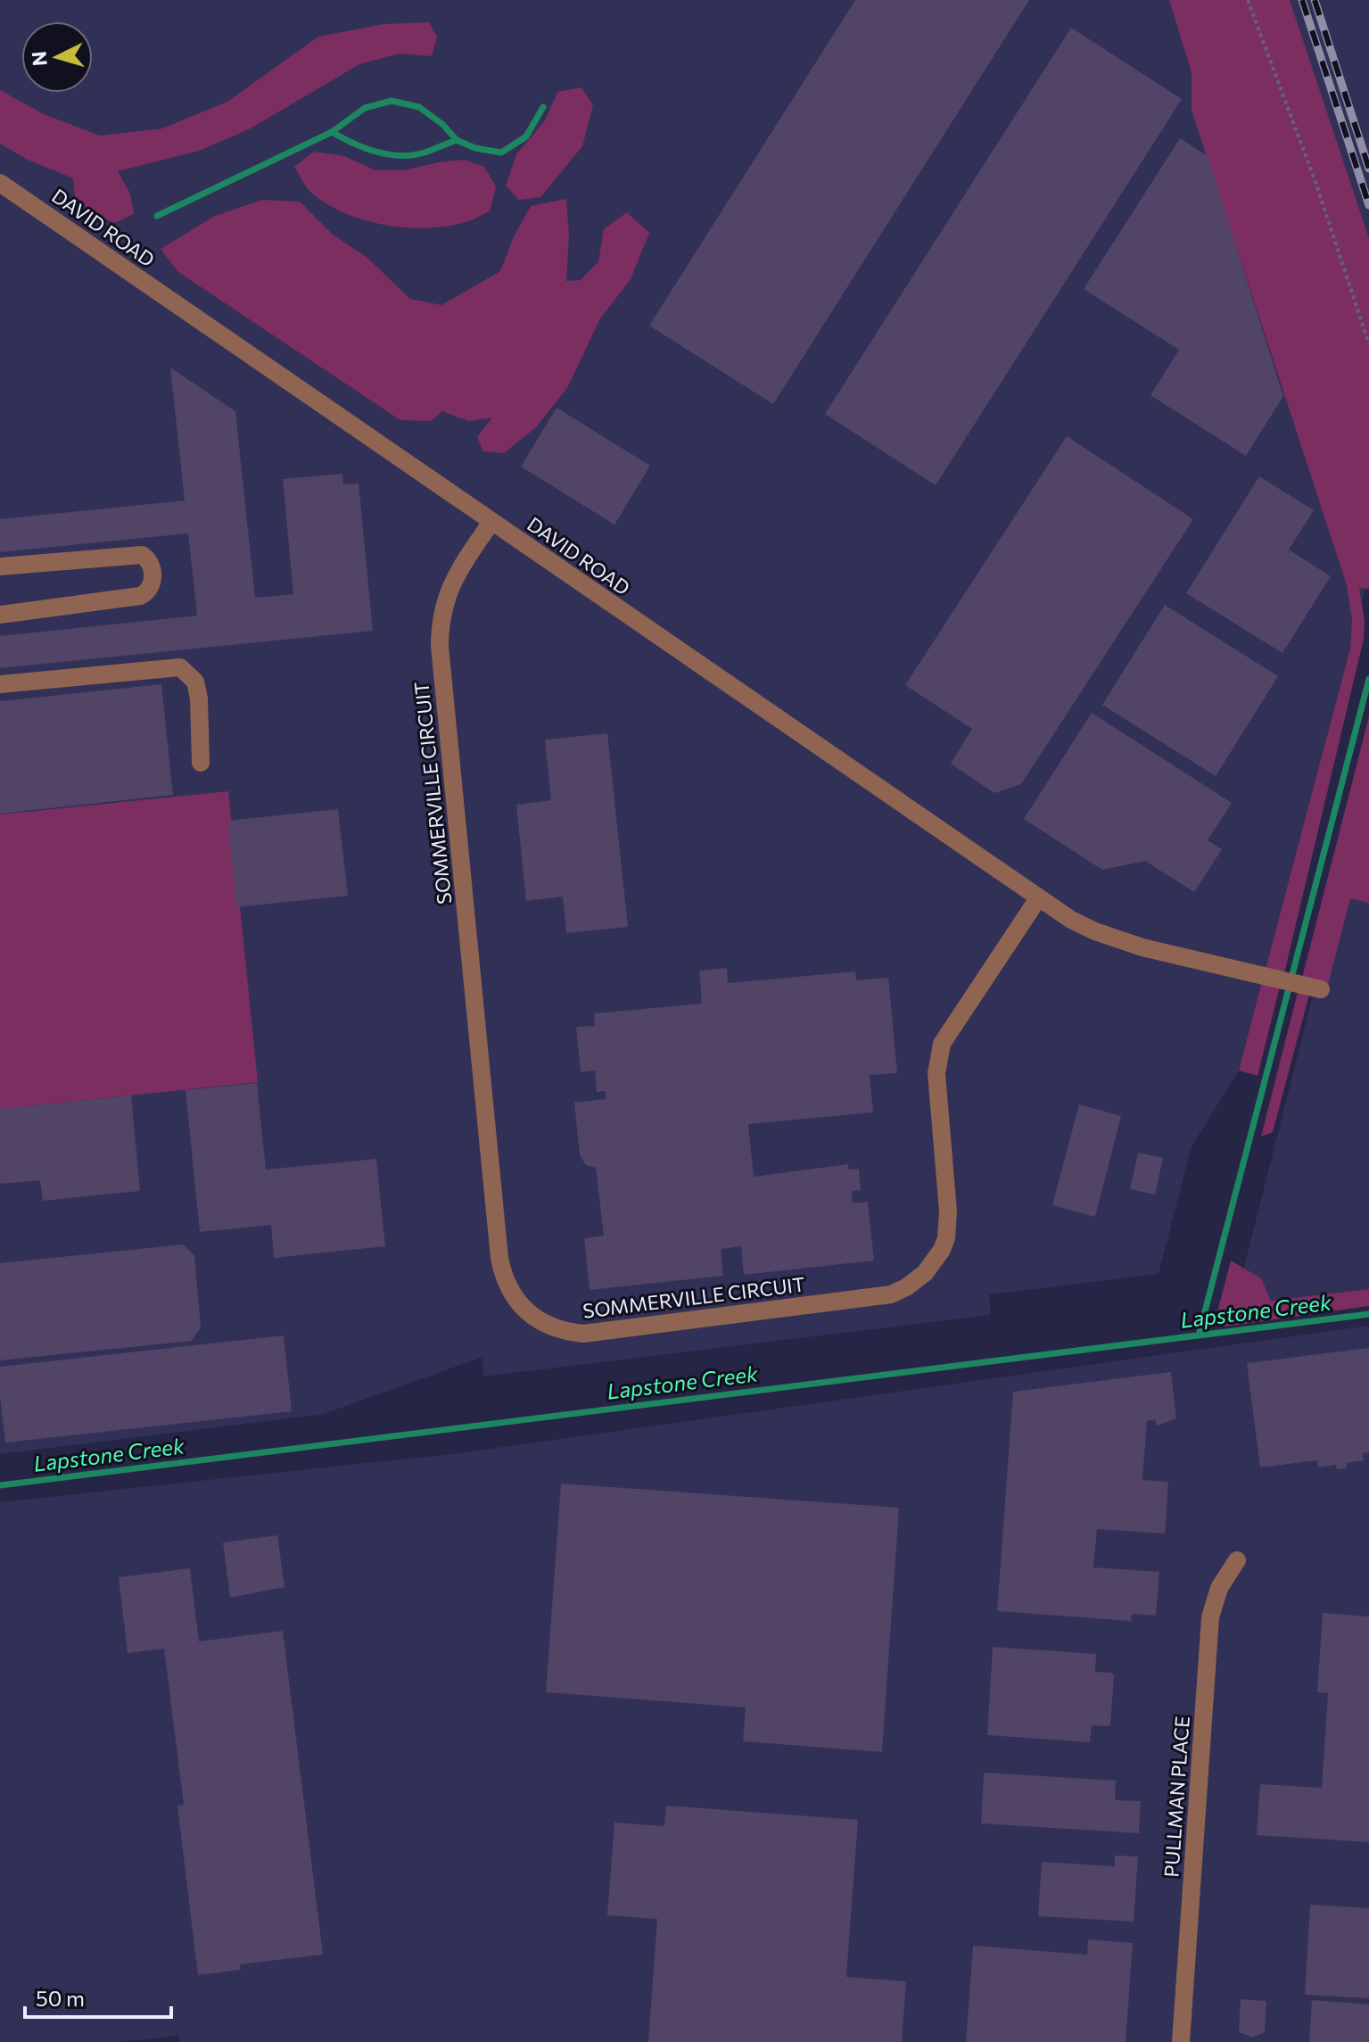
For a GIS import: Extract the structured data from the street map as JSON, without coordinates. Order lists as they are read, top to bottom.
{
  "streets": {
    "street": ["DAVID ROAD", "SOMMERVILLE CIRCUIT", "PULLMAN PLACE"]
  },
  "crossings": [
    ["DAVID ROAD", "SOMMERVILLE CIRCUIT"]
  ],
  "water": ["Lapstone Creek"],
  "scale_bar": "50 m",
  "north": "left"
}
